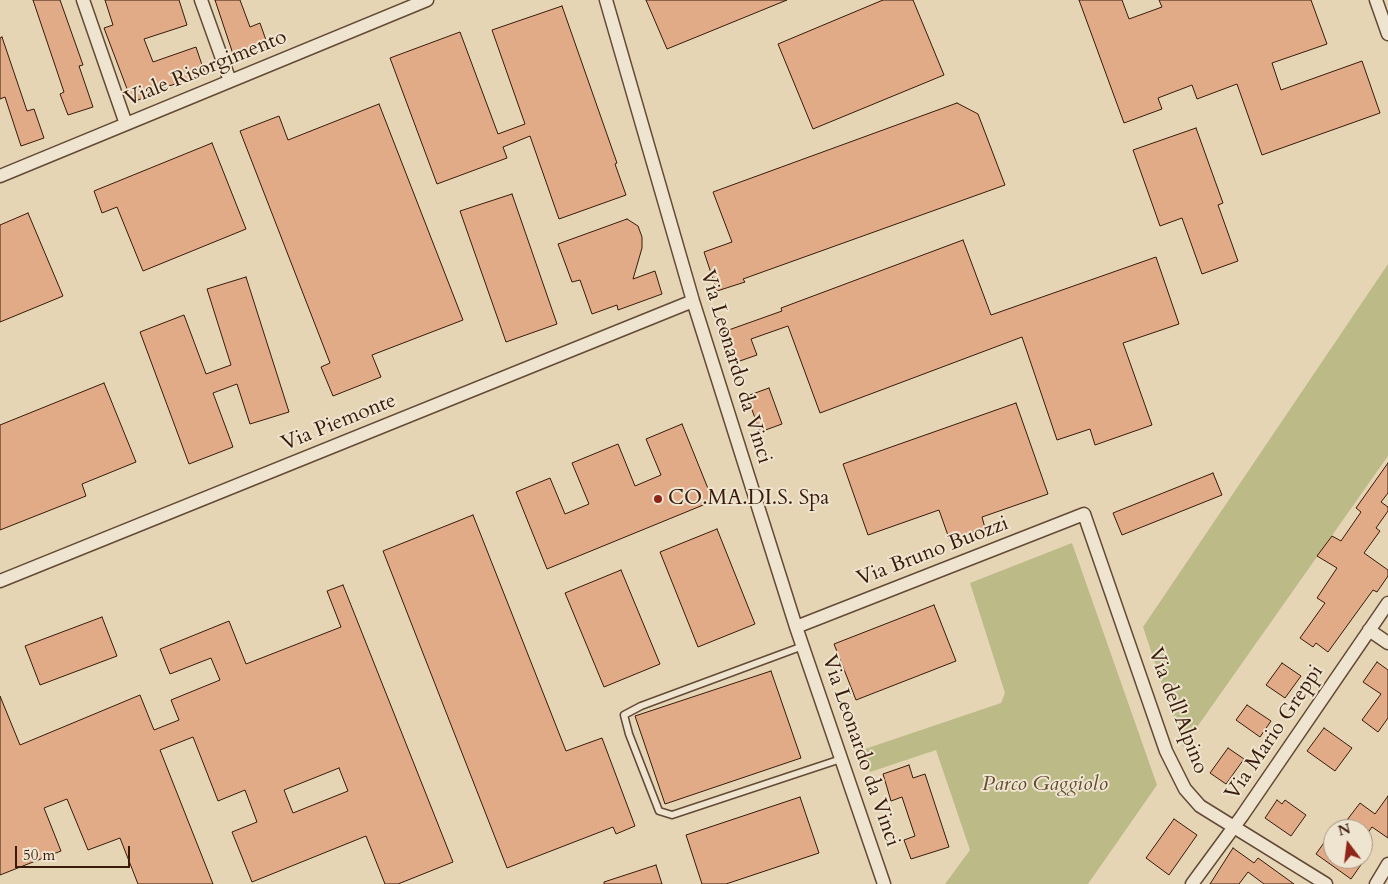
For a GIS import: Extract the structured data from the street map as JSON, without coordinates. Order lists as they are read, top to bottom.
{
  "streets": {
    "street": [
      "Viale Risorgimento",
      "Via Leonardo da Vinci",
      "Via Piemonte",
      "Via Bruno Buozzi",
      "Via dell'Alpino",
      "Via Mario Greppi"
    ]
  },
  "crossings": [
    ["Via Leonardo da Vinci", "Via Piemonte"],
    ["Via Leonardo da Vinci", "Via Bruno Buozzi"],
    ["Via Bruno Buozzi", "Via dell'Alpino"],
    ["Via dell'Alpino", "Via Mario Greppi"]
  ],
  "parks": ["Parco Gaggiolo"],
  "places": ["CO.MA.DI.S. Spa"],
  "scale_bar": "50 m",
  "north": "top"
}
